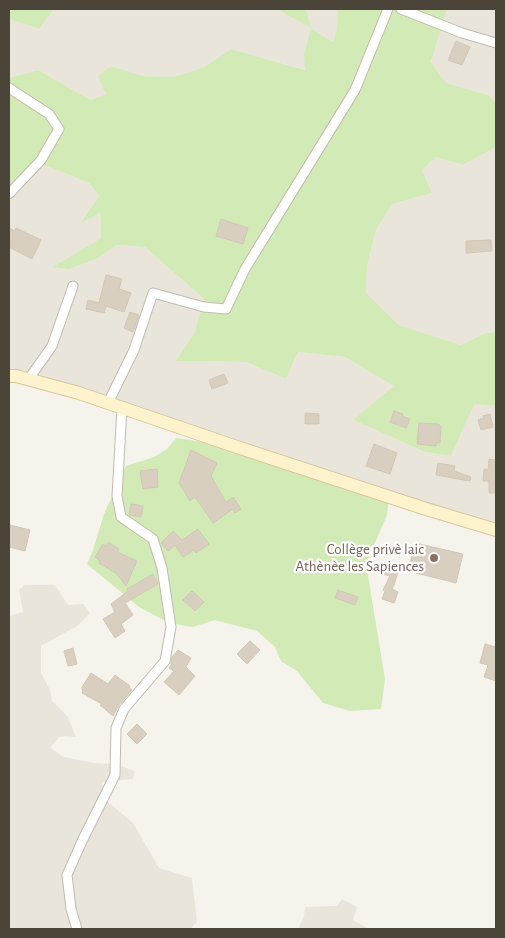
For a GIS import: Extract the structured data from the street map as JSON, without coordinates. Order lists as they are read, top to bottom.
{
  "places": ["Collège privè laic Athènèe les Sapiences"]
}
